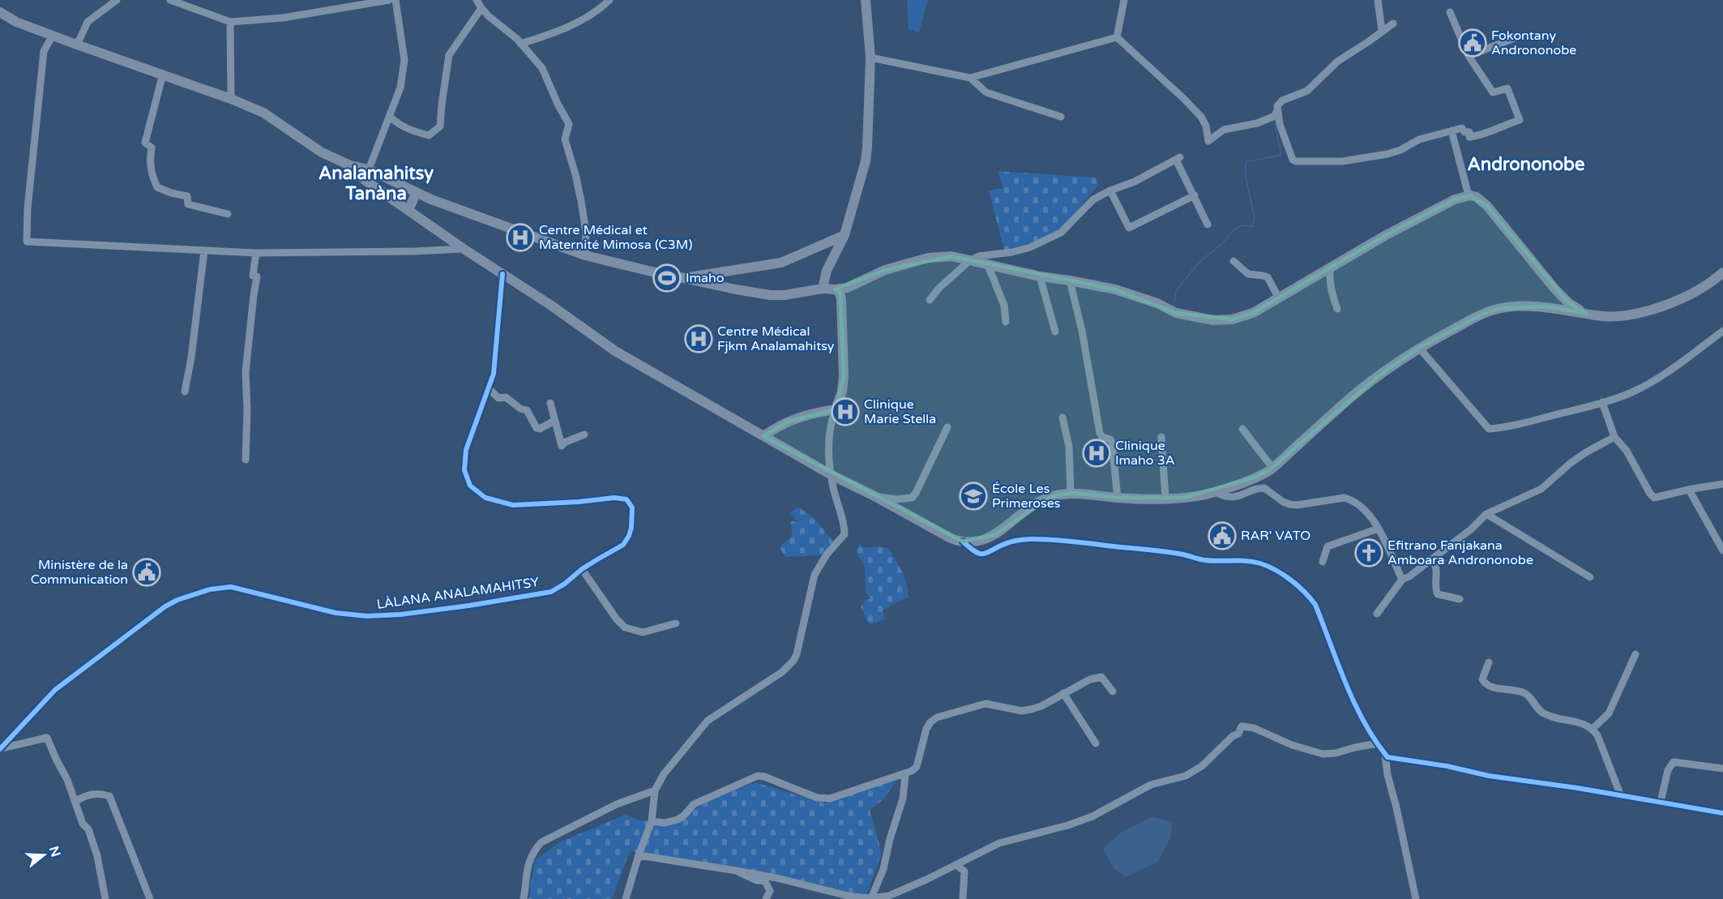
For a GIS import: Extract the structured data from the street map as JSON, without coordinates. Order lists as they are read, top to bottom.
{
  "streets": {
    "street": ["LÀLANA ANALAMAHITSY"]
  },
  "districts": ["Andrononobe", "Analamahitsy Tanàna"],
  "places": {
    "public building": ["Fokontany Andrononobe", "RAR' VATO", "Ministère de la Communication"],
    "hospital": [
      "Centre Médical et Maternité Mimosa (C3M)",
      "Centre Médical Fjkm Analamahitsy",
      "Clinique Marie Stella",
      "Clinique Imaho 3A"
    ],
    "sports": ["Imaho"],
    "school or university": ["École Les Primeroses"],
    "church": ["Efitrano Fanjakana Amboara Andrononobe"]
  },
  "north": "right"
}
